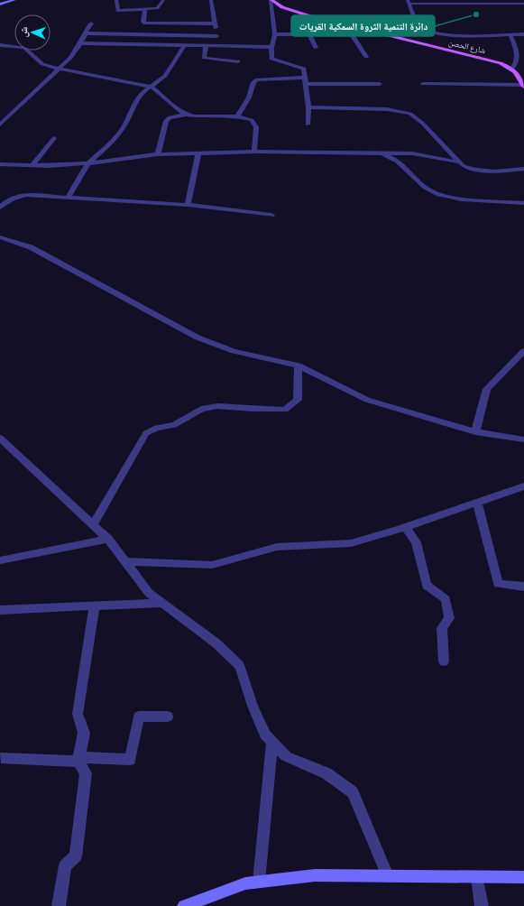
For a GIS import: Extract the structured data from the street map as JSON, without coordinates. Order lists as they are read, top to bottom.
{
  "streets": {
    "main road": ["شارع الحصن"]
  },
  "places": ["دائرة التنمية الثروة السمكية القريات"],
  "north": "left"
}
